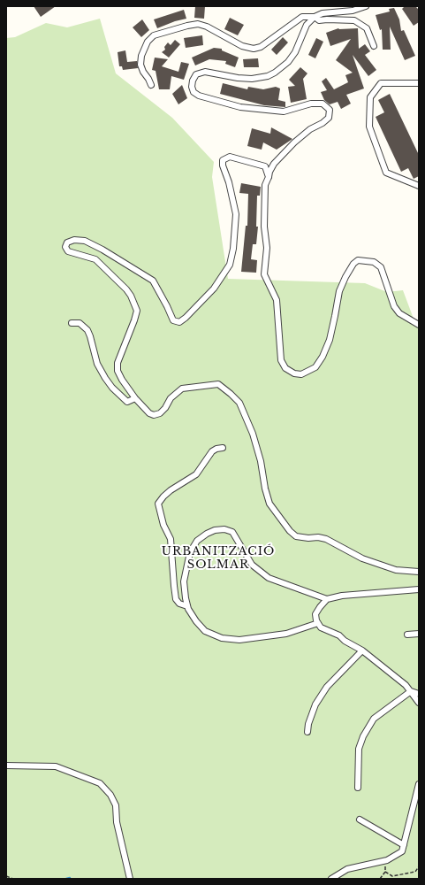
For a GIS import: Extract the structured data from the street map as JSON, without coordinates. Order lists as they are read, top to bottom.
{
  "districts": ["URBANITZACIÓ SOLMAR"]
}
